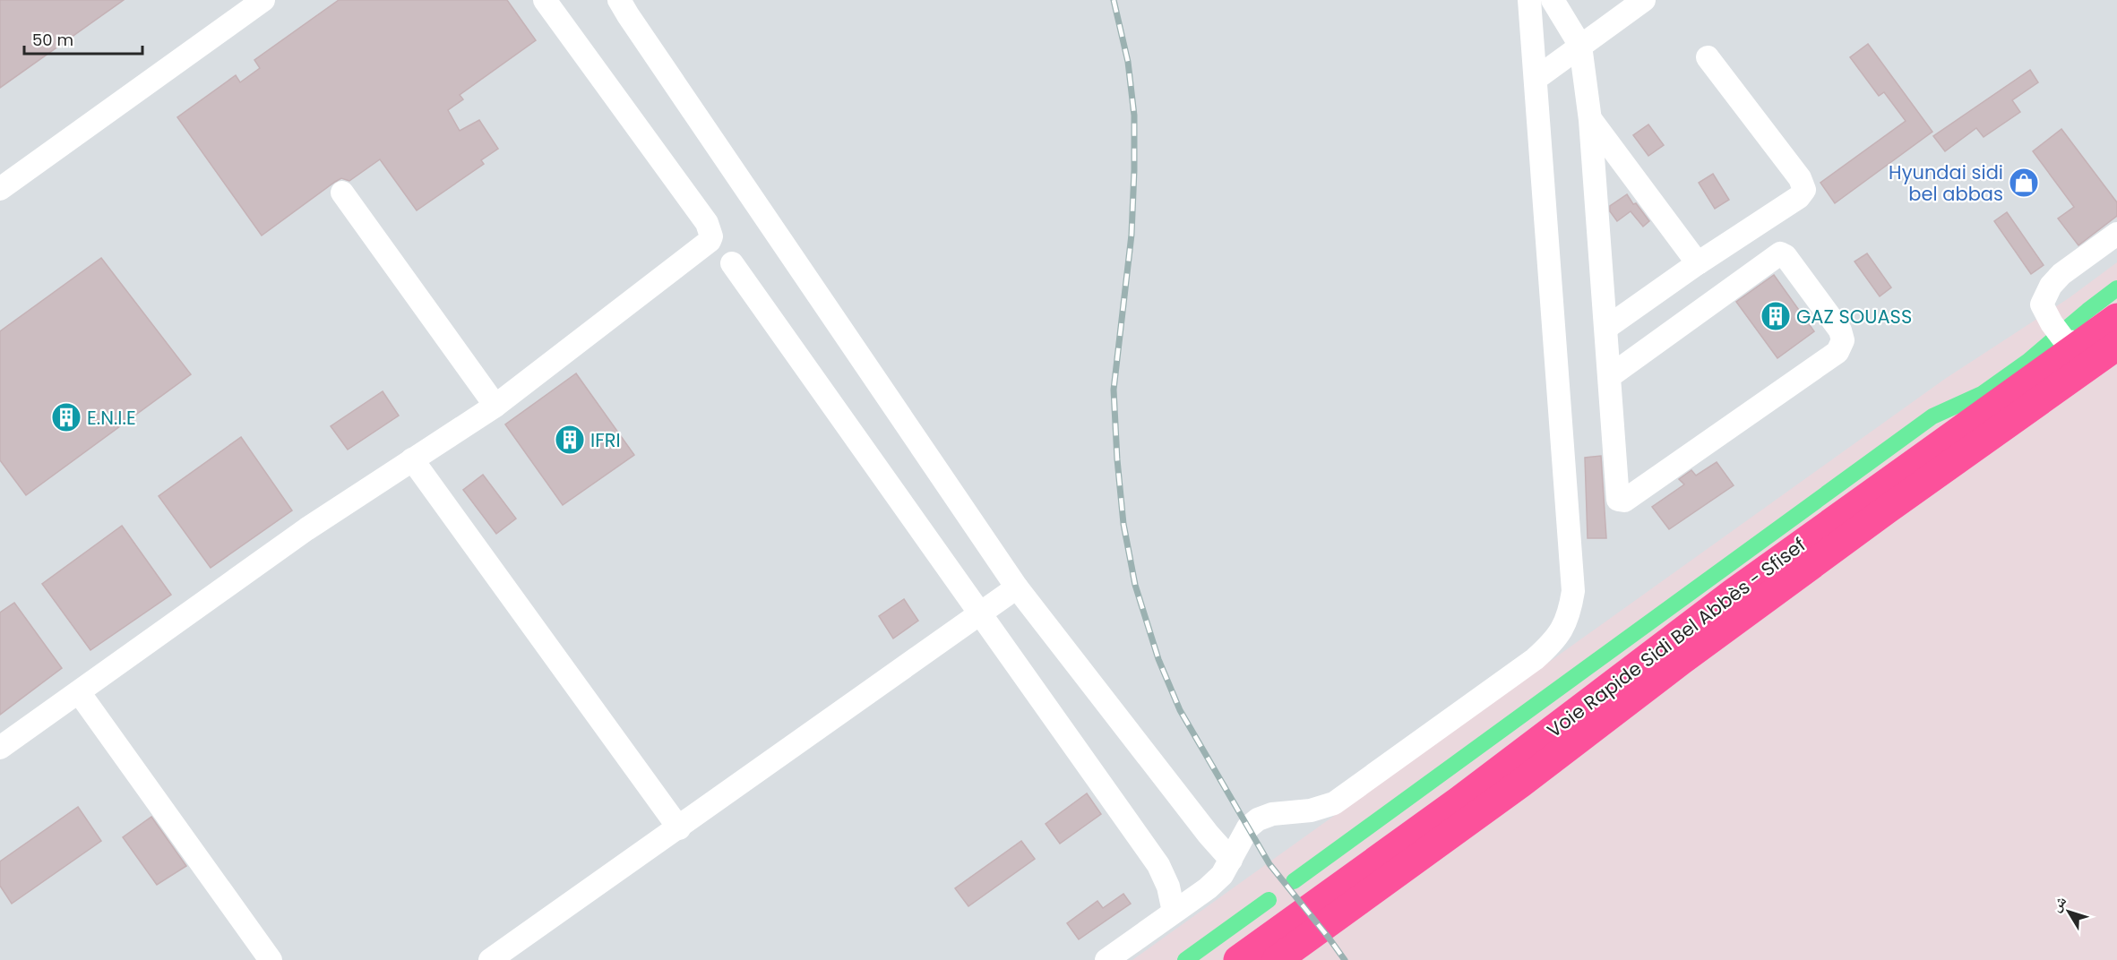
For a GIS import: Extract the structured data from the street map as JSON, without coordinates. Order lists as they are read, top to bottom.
{
  "streets": {
    "highway": ["Voie Rapide Sidi Bel Abbès - Sfisef"]
  },
  "places": {
    "shop": ["Hyundai sidi bel abbas"],
    "building": ["GAZ SOUASS", "E.N.I.E", "IFRI"]
  },
  "scale_bar": "50 m",
  "north": "top left"
}
